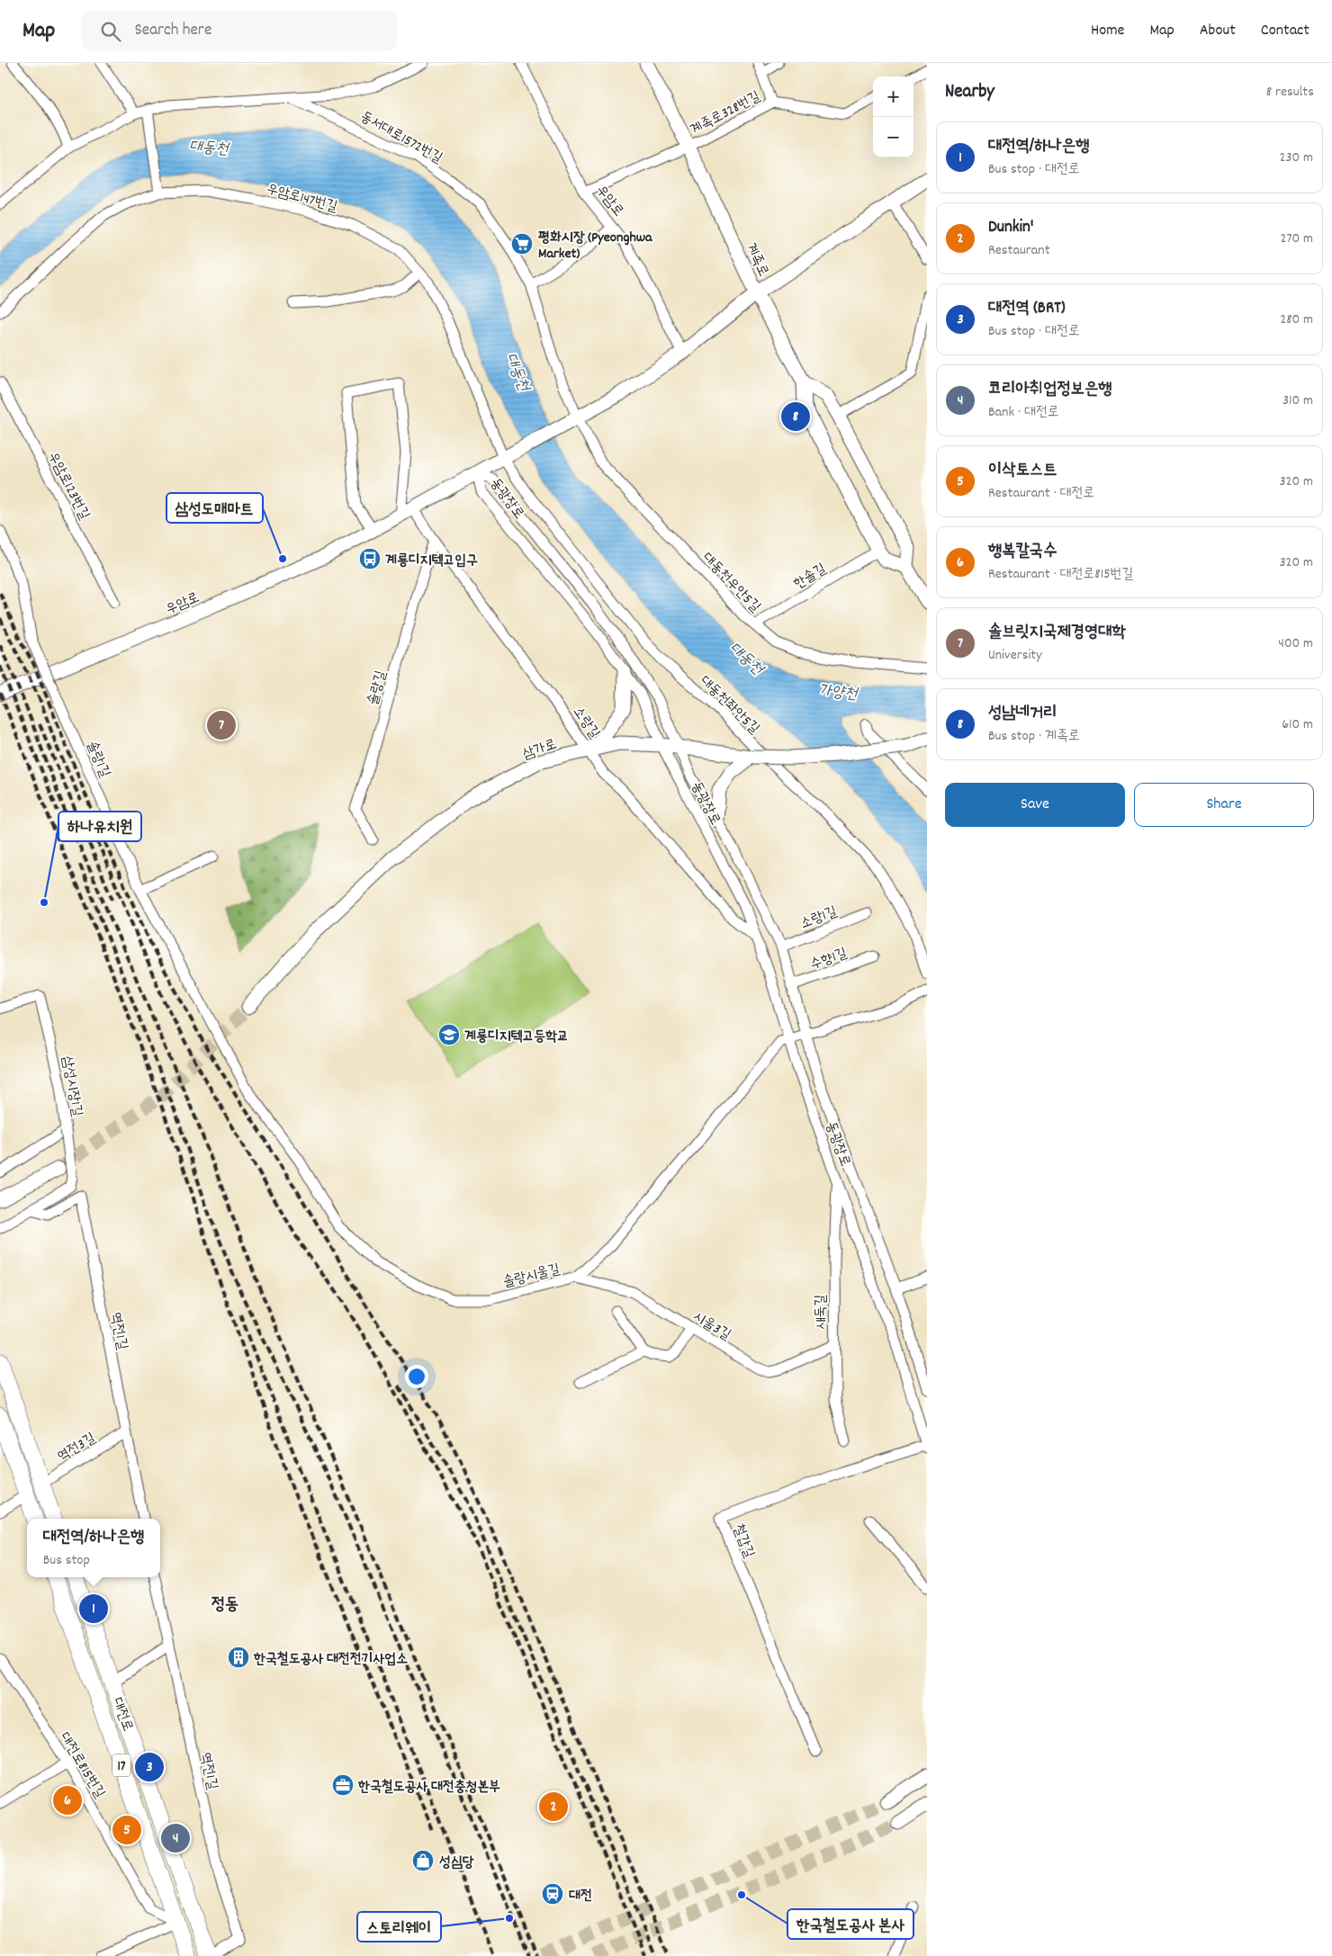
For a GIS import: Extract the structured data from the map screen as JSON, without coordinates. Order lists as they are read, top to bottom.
{
  "streets": {
    "main road": [
      "우암로",
      "계족로",
      "삼가로",
      "대전로",
      "17"
    ],
    "street": [
      "계족로328번길",
      "동서대로1572번길",
      "우암로147번길",
      "우암로123번길",
      "동광장로",
      "한솔길",
      "대동천우안5길",
      "솔랑길",
      "대동천좌안5길",
      "소랑길",
      "솔랑1길",
      "소랑1길",
      "수향1길",
      "삼성시장1길",
      "솔랑시울길",
      "새둑길",
      "시울3길",
      "역전1길",
      "역전3길",
      "철갑길",
      "대전로815번길"
    ]
  },
  "crossings": [
    ["계족로328번길", "계족로"],
    ["동서대로1572번길", "우암로"],
    ["동서대로1572번길", "대동천우안5길"],
    ["우암로147번길", "우암로"],
    ["우암로147번길", "대동천좌안5길"],
    ["우암로", "계족로"],
    ["우암로", "동광장로"],
    ["우암로", "대동천우안5길"],
    ["우암로", "대동천좌안5길"],
    ["우암로", "소랑길"],
    ["계족로", "한솔길"],
    ["동광장로", "소랑길"],
    ["동광장로", "삼가로"],
    ["동광장로", "소랑1길"],
    ["동광장로", "수향1길"],
    ["동광장로", "솔랑시울길"],
    ["동광장로", "새둑길"],
    ["동광장로", "철갑길"],
    ["한솔길", "대동천우안5길"],
    ["솔랑길", "소랑길"],
    ["소랑길", "삼가로"],
    ["솔랑1길", "솔랑시울길"],
    ["솔랑시울길", "시울3길"],
    ["새둑길", "시울3길"],
    ["역전1길", "역전3길"],
    ["역전1길", "대전로"],
    ["대전로", "대전로815번길"]
  ],
  "districts": ["정동"],
  "water": ["대동천", "가양천"],
  "places": {
    "supermarket": ["평화시장 (Pyeonghwa Market)"],
    "other": [
      "삼성도매마트",
      "하나유치원",
      "한국철도공사 본사",
      "스토리웨이"
    ],
    "bus stop": ["계룡디지텍고입구"],
    "school or university": ["계룡디지텍고등학교"],
    "building": ["한국철도공사 대전전기사업소"],
    "office": ["한국철도공사 대전충청본부"],
    "shop": ["성심당"],
    "station": ["대전"]
  },
  "page": {
    "header": "Map",
    "search": "Search here",
    "nav": [
      "Home",
      "Map",
      "About",
      "Contact"
    ],
    "heading": ["Nearby", "8 results"],
    "map_buttons": ["+", "−"],
    "list": [
      {
        "mark": "1",
        "name": "대전역/하나은행",
        "note": "Bus stop · 대전로",
        "value": "230 m"
      },
      {
        "mark": "2",
        "name": "Dunkin'",
        "note": "Restaurant",
        "value": "270 m"
      },
      {
        "mark": "3",
        "name": "대전역 (BRT)",
        "note": "Bus stop · 대전로",
        "value": "280 m"
      },
      {
        "mark": "4",
        "name": "코리아취업정보은행",
        "note": "Bank · 대전로",
        "value": "310 m"
      },
      {
        "mark": "5",
        "name": "이삭토스트",
        "note": "Restaurant · 대전로",
        "value": "320 m"
      },
      {
        "mark": "6",
        "name": "행복칼국수",
        "note": "Restaurant · 대전로815번길",
        "value": "320 m"
      },
      {
        "mark": "7",
        "name": "솔브릿지국제경영대학",
        "note": "University",
        "value": "400 m"
      },
      {
        "mark": "8",
        "name": "성남네거리",
        "note": "Bus stop · 계족로",
        "value": "610 m"
      }
    ],
    "pins": [
      "8",
      "7",
      "1",
      "3",
      "6",
      "2",
      "5",
      "4"
    ],
    "buttons": ["Save", "Share"],
    "popup": ["대전역/하나은행", "Bus stop"]
  }
}
